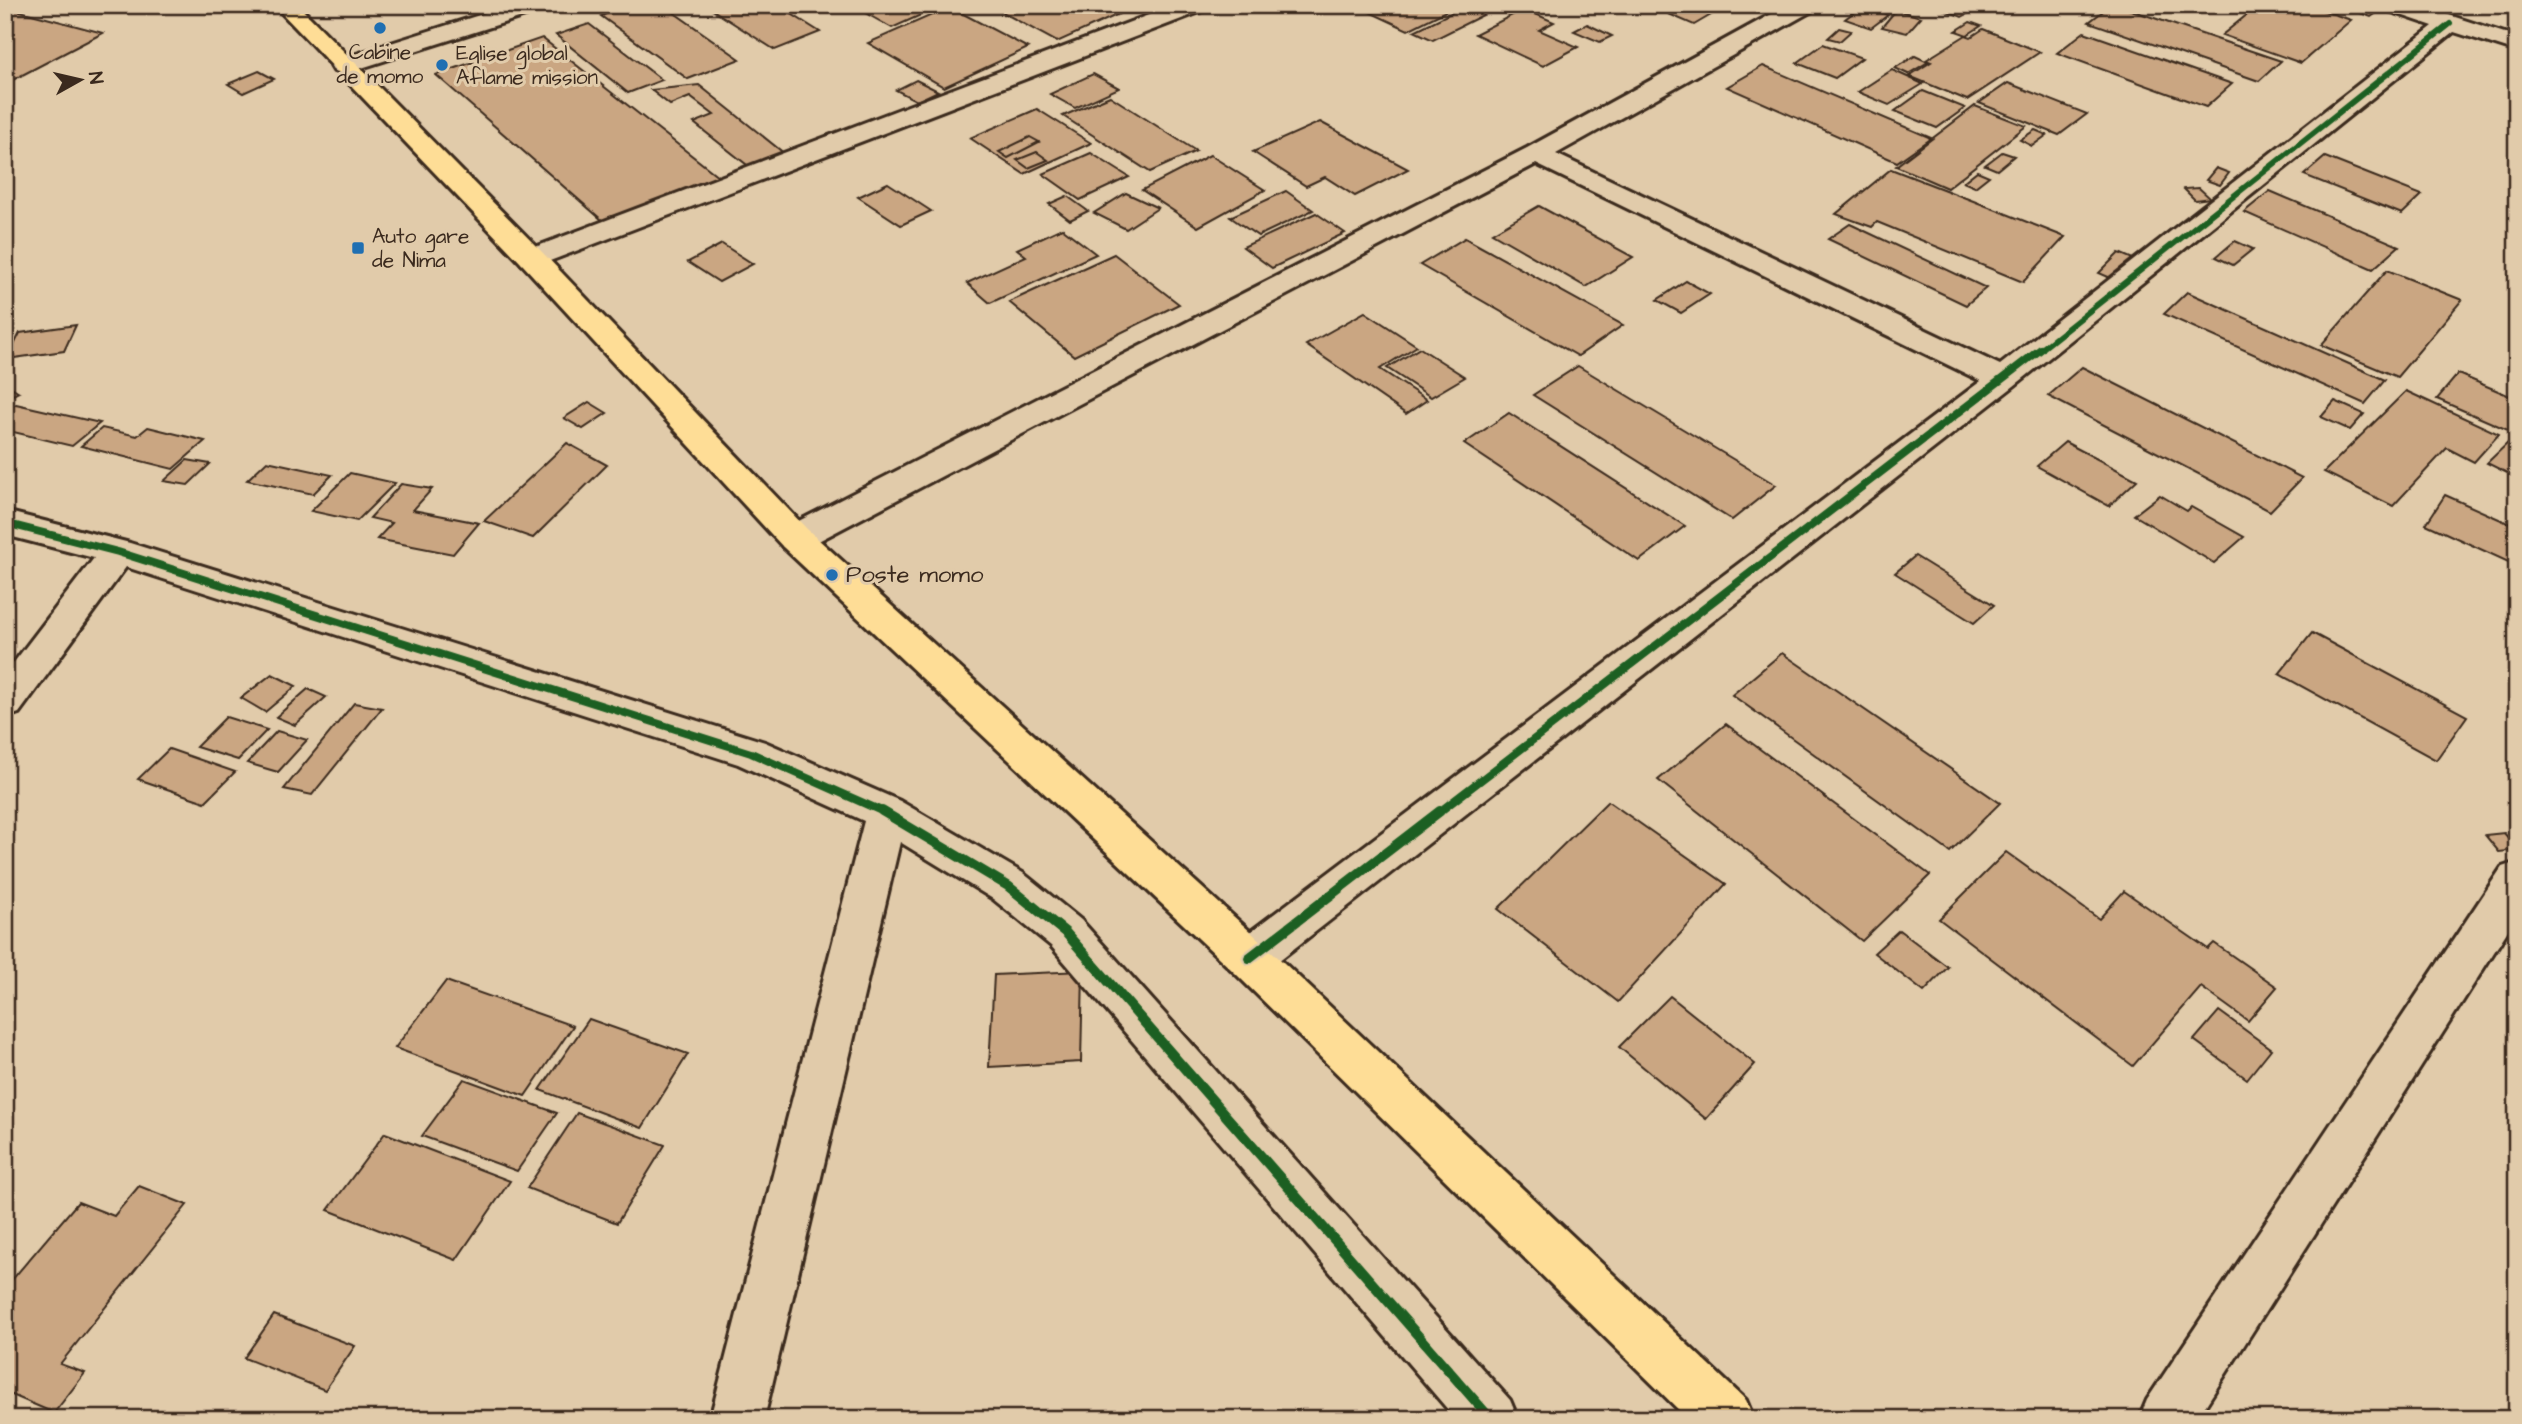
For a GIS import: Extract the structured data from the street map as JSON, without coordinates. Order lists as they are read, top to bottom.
{
  "places": {
    "other": ["Cabine de momo", "Eglise global Aflame mission", "Poste momo"],
    "transit": ["Auto gare de Nima"]
  },
  "north": "right"
}
